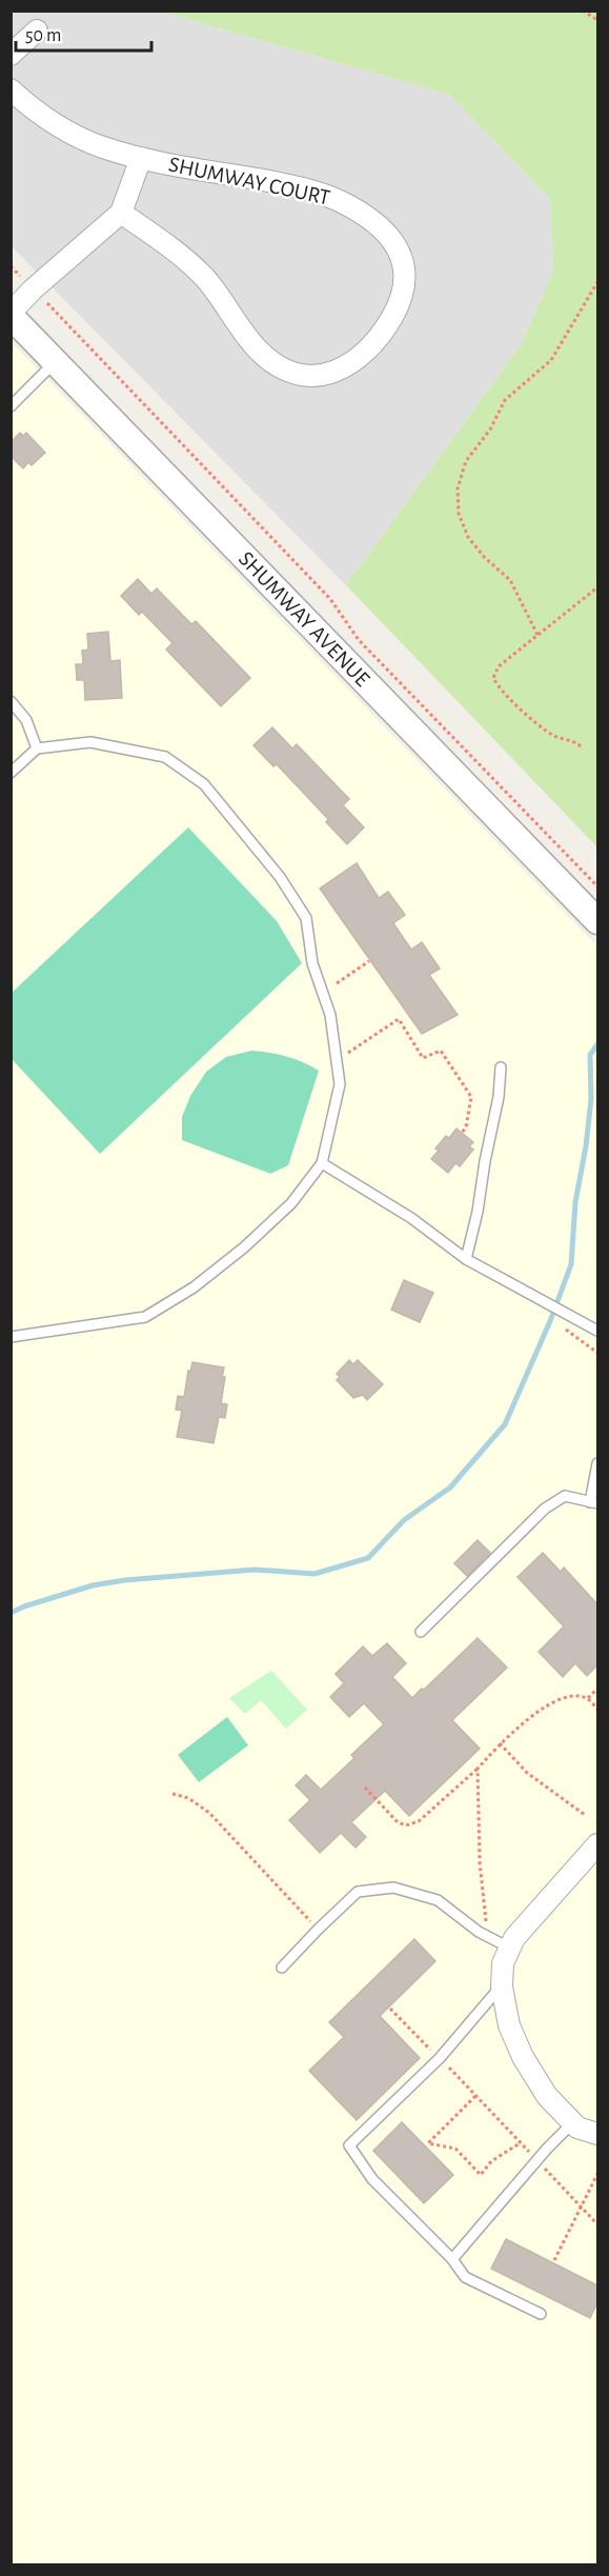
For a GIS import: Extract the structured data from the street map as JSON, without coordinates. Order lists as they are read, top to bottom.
{
  "streets": {
    "street": ["SHUMWAY COURT", "SHUMWAY AVENUE"]
  },
  "crossings": [
    ["SHUMWAY COURT", "SHUMWAY AVENUE"]
  ],
  "scale_bar": "50 m"
}
